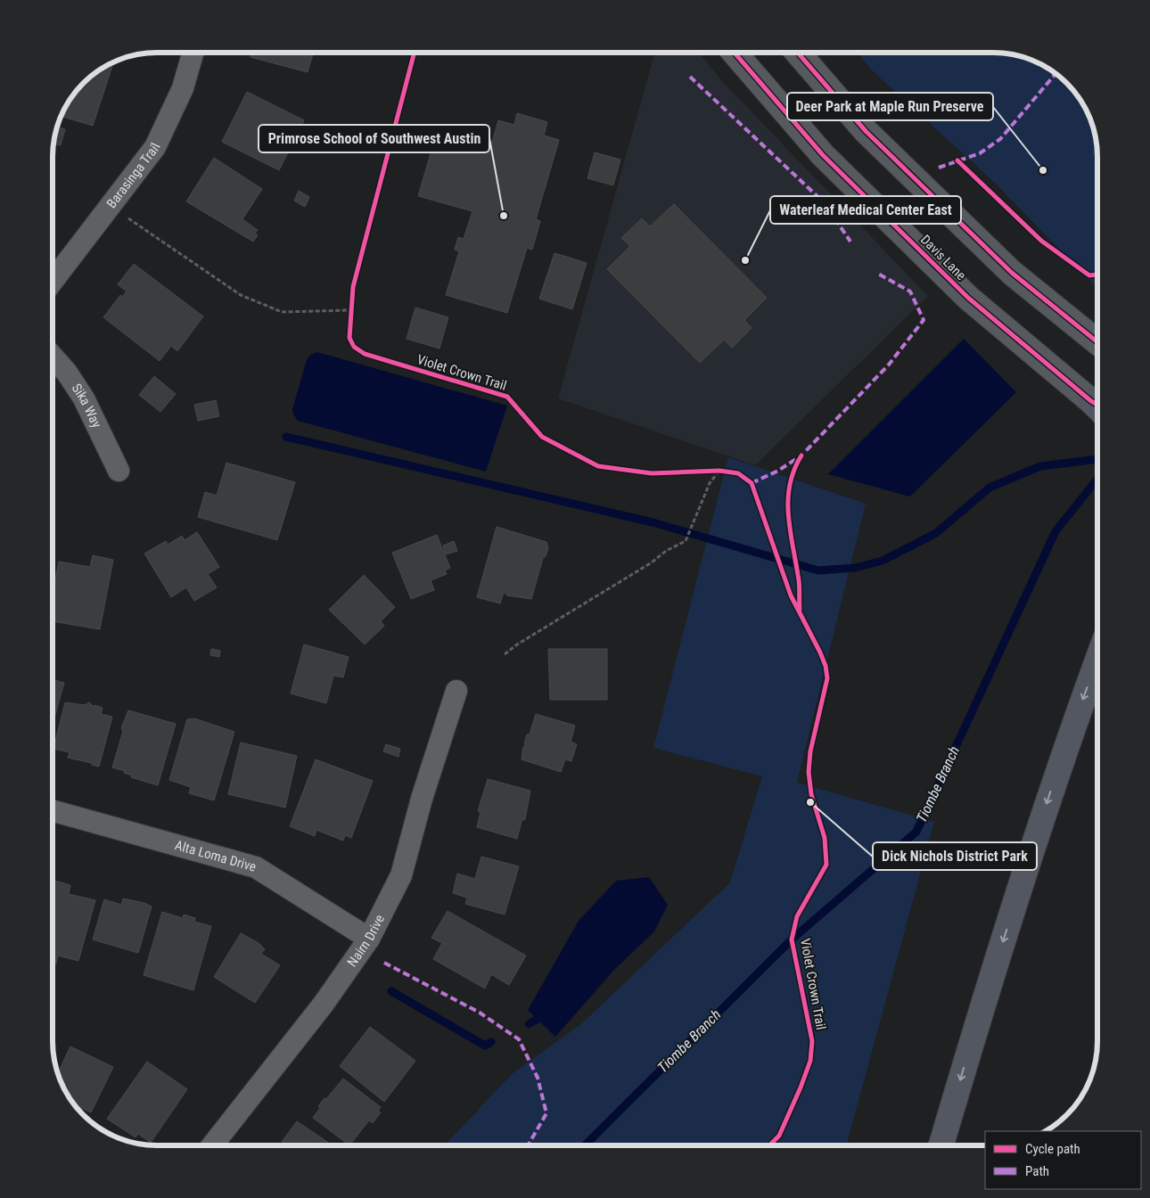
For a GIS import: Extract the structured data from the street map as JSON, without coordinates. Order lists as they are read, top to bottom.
{
  "streets": {
    "main road": ["Davis Lane"],
    "street": [
      "Barasinga Trail",
      "Sika Way",
      "Alta Loma Drive",
      "Nairn Drive"
    ],
    "cycle path": ["Violet Crown Trail"]
  },
  "crossings": [
    ["Alta Loma Drive", "Nairn Drive"]
  ],
  "water": ["Tiombe Branch"],
  "places": [
    "Deer Park at Maple Run Preserve",
    "Primrose School of Southwest Austin",
    "Waterleaf Medical Center East",
    "Dick Nichols District Park"
  ],
  "legend": ["Cycle path", "Path"]
}
